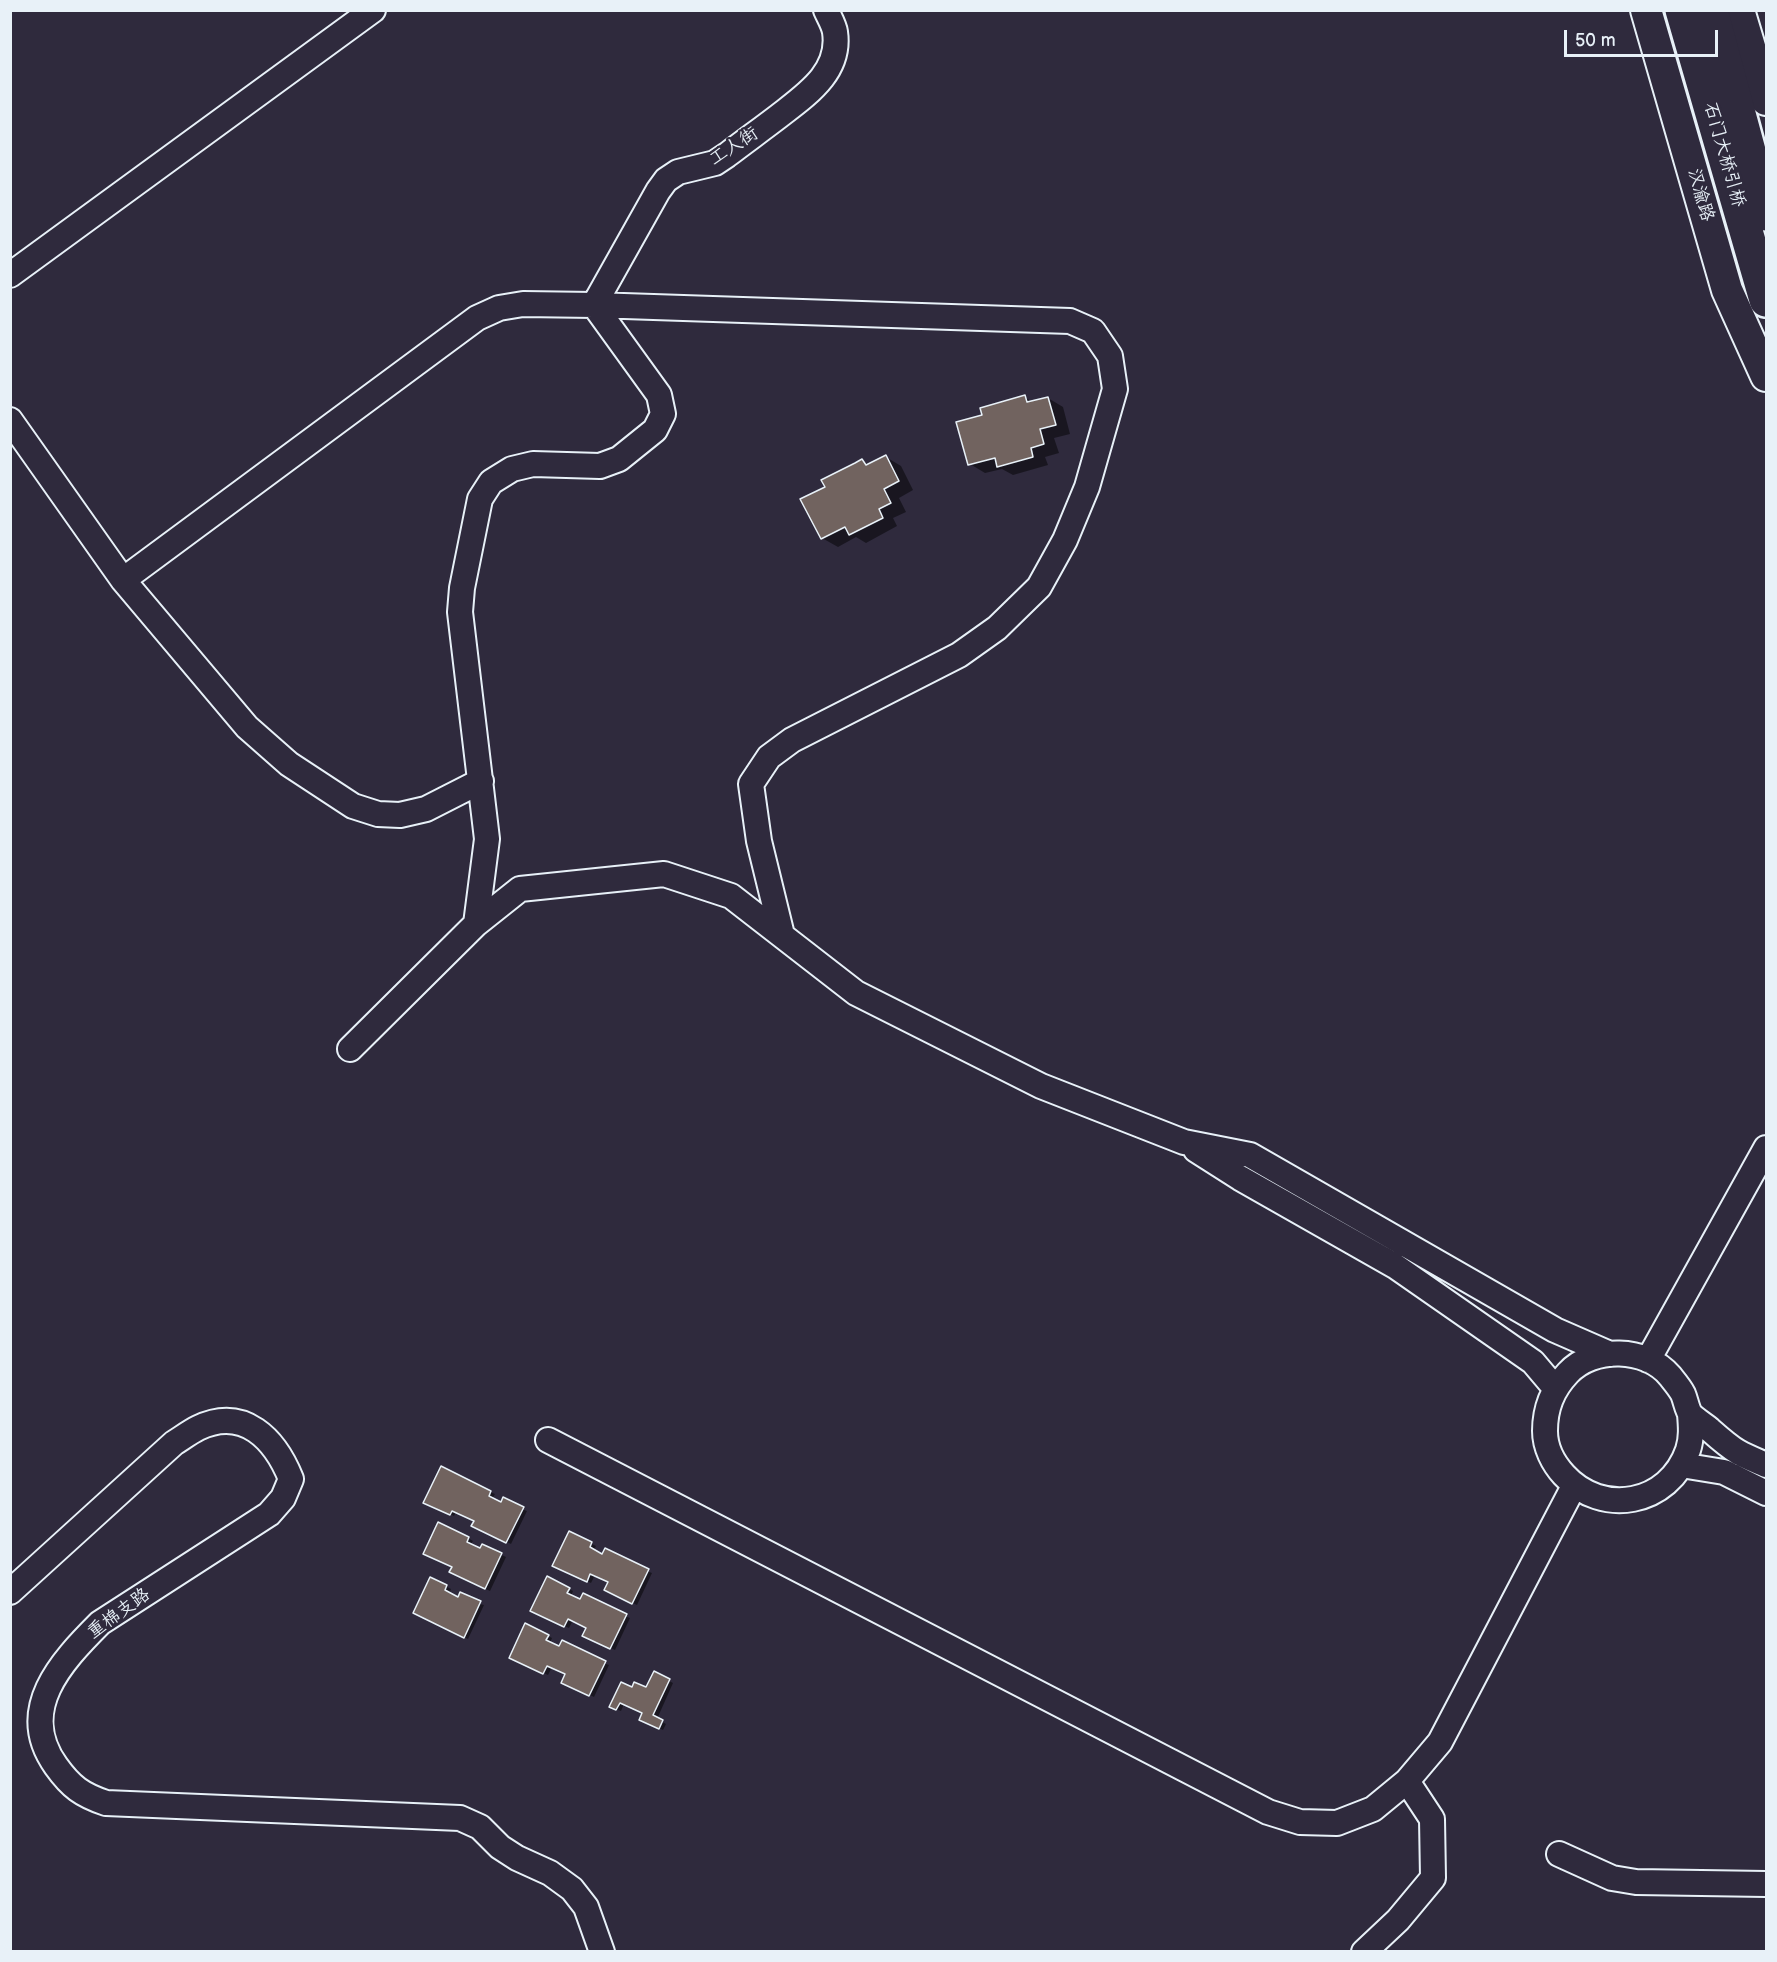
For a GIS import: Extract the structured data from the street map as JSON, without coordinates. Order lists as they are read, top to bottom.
{
  "streets": {
    "main road": ["石门大桥引桥"],
    "street": ["工人街", "汉渝路", "重棉支路"]
  },
  "scale_bar": "50 m"
}
